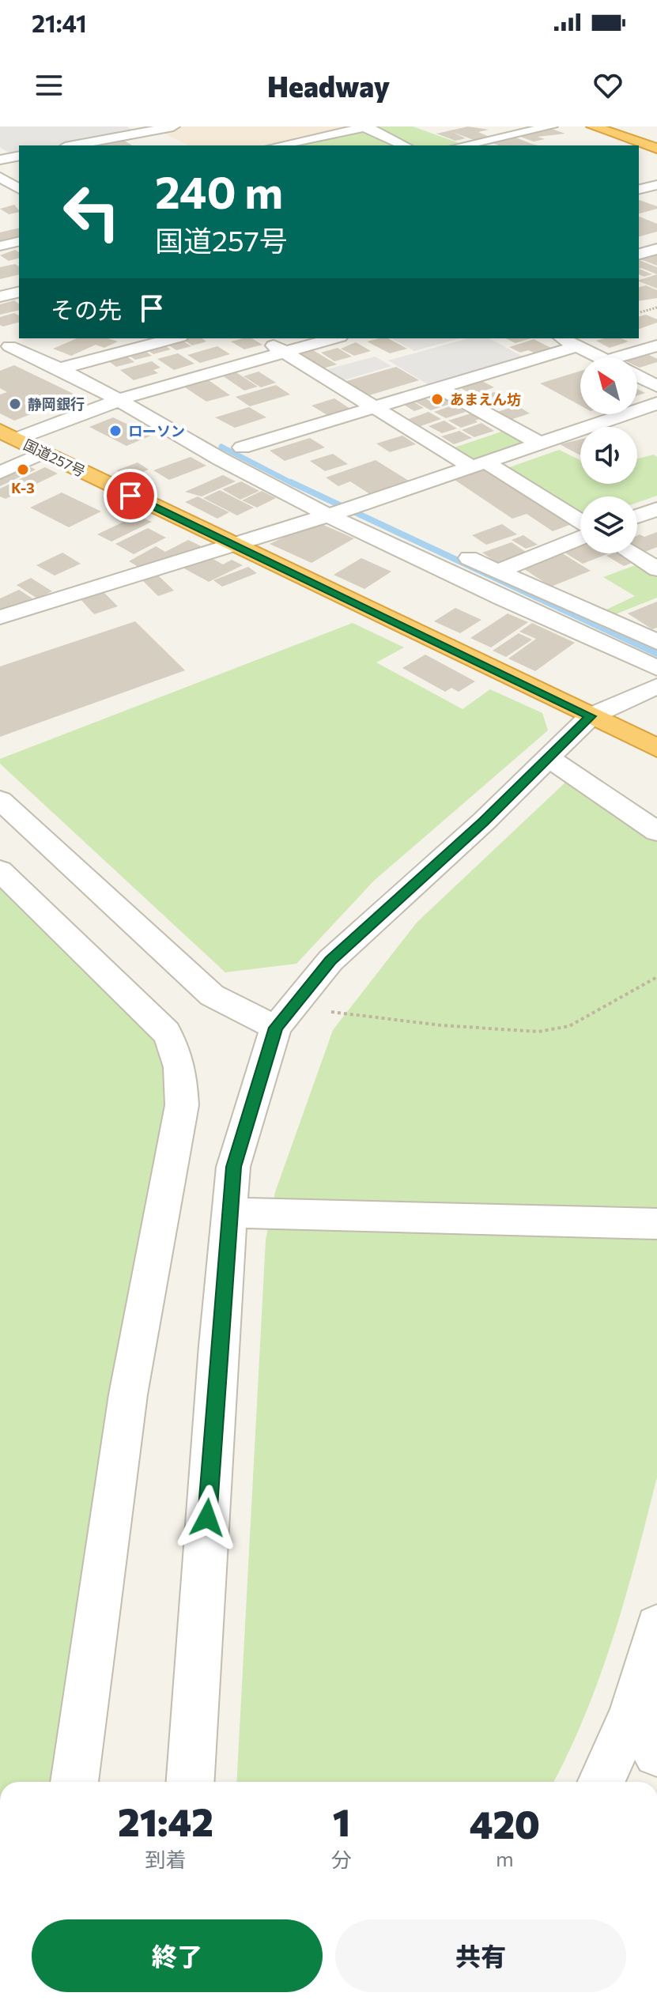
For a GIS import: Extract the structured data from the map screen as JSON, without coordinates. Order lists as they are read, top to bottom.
{
  "streets": {
    "highway": ["国道257号"]
  },
  "places": [
    "あまえん坊",
    "静岡銀行",
    "ローソン",
    "K-3"
  ],
  "north": "top left",
  "page": {
    "status": "21:41",
    "header": "Headway",
    "turn": ["240 m", "国道257号"],
    "then": "その先",
    "eta": [
      "21:42",
      "到着",
      "1",
      "分",
      "420",
      "m"
    ],
    "buttons": ["終了", "共有"]
  }
}
